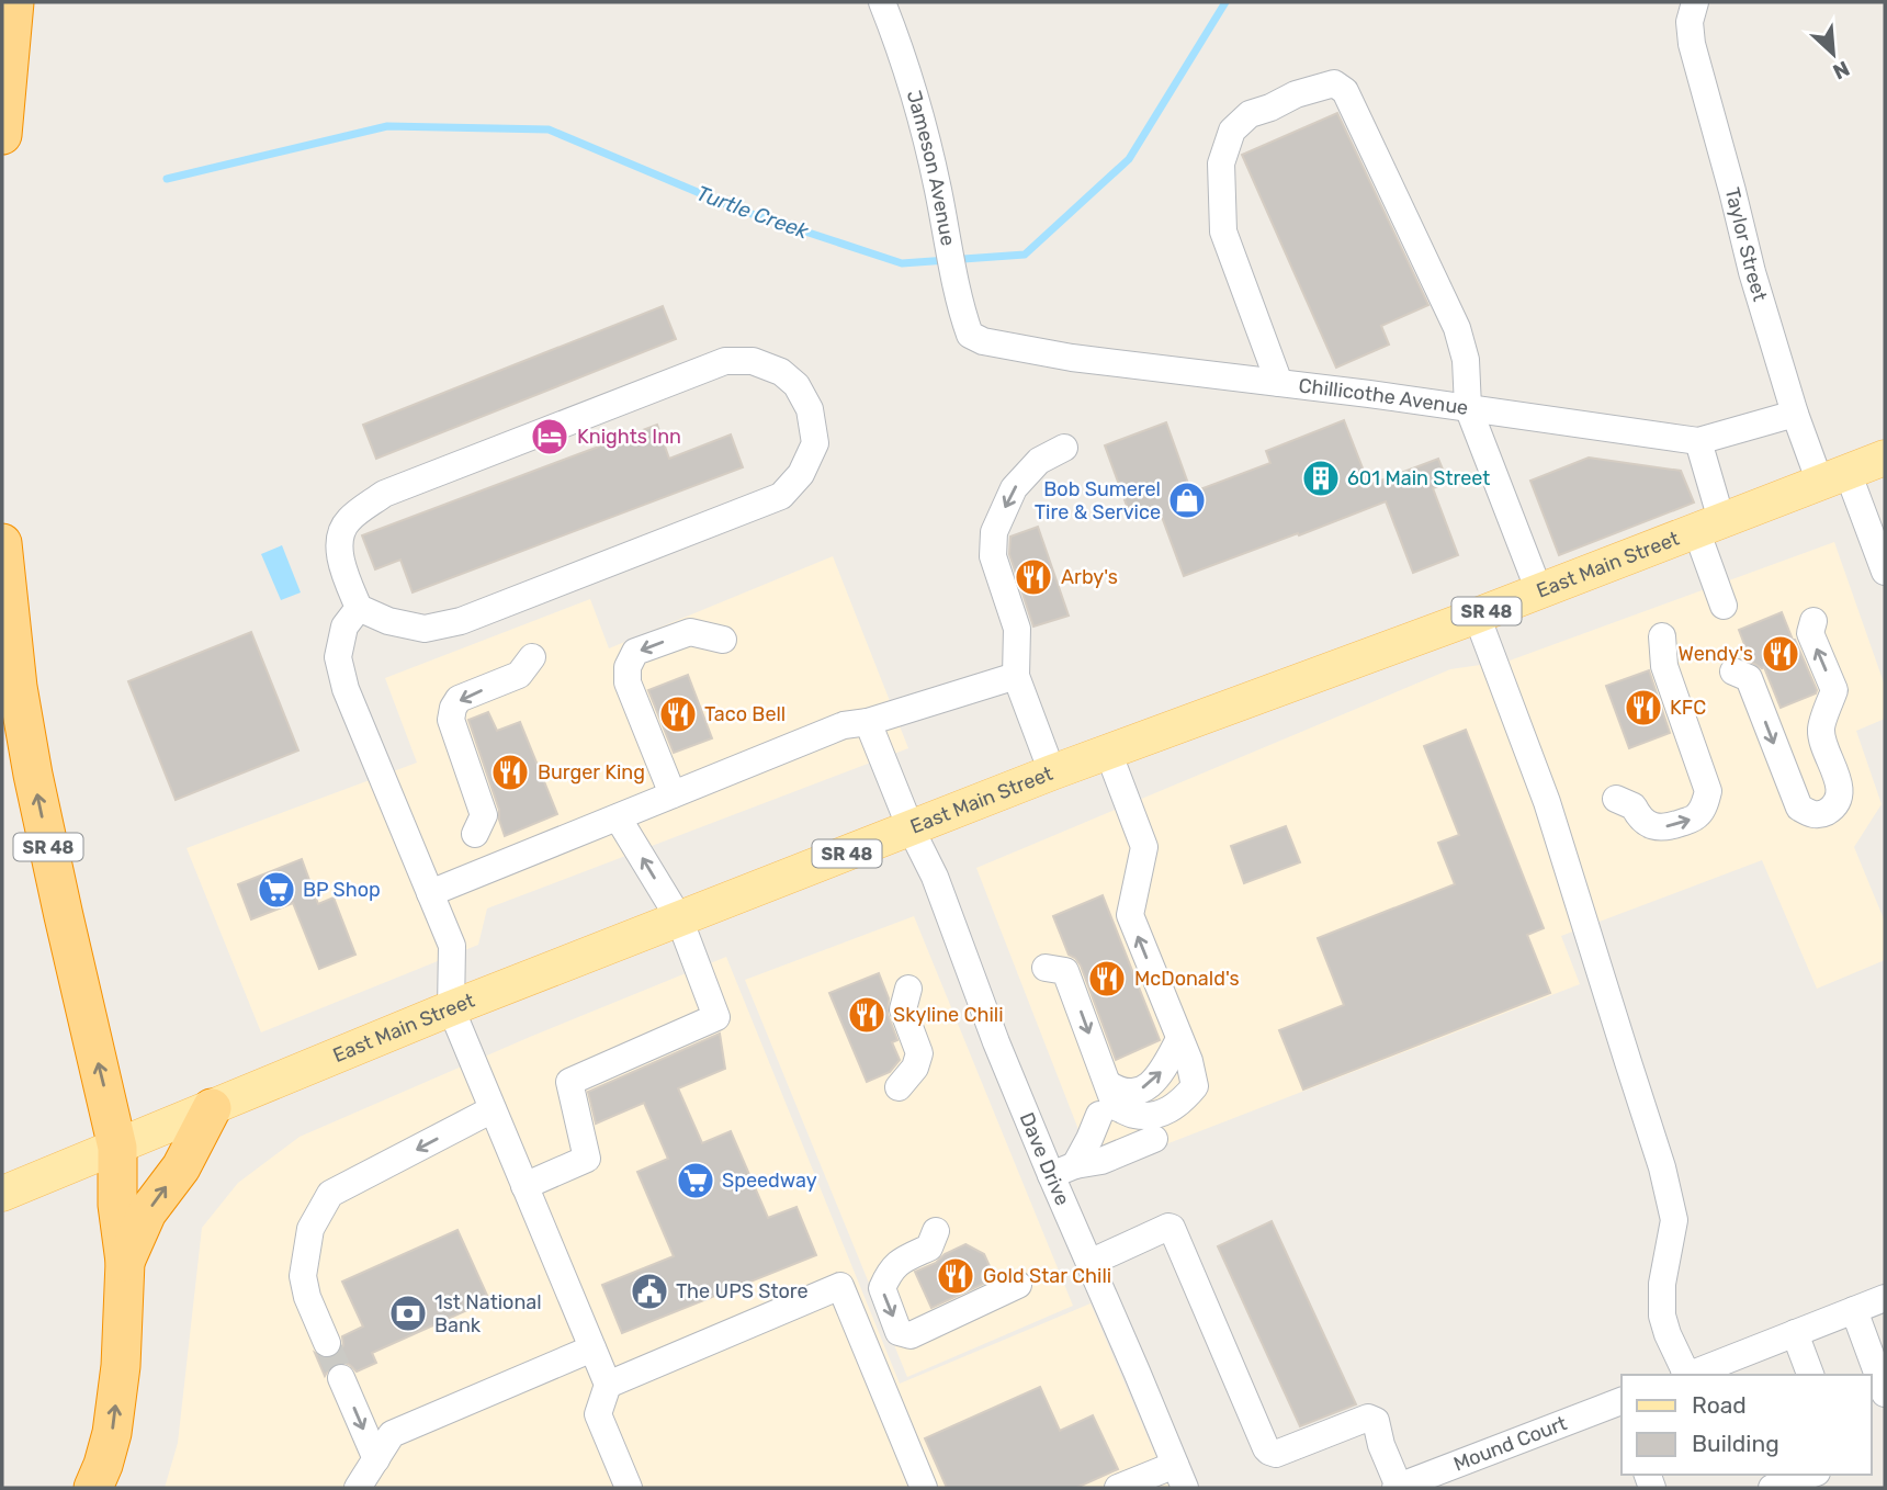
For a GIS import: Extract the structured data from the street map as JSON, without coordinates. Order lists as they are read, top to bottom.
{
  "streets": {
    "highway": ["SR 48"],
    "main road": ["East Main Street"],
    "street": [
      "Jameson Avenue",
      "Taylor Street",
      "Chillicothe Avenue",
      "Dave Drive",
      "Mound Court"
    ]
  },
  "crossings": [
    ["Jameson Avenue", "Chillicothe Avenue"],
    ["Taylor Street", "Chillicothe Avenue"],
    ["Taylor Street", "East Main Street"],
    ["East Main Street", "SR 48"],
    ["East Main Street", "Dave Drive"]
  ],
  "water": ["Turtle Creek"],
  "places": {
    "hotel": ["Knights Inn"],
    "building": ["601 Main Street"],
    "shop": ["Bob Sumerel Tire & Service"],
    "restaurant": [
      "Arby's",
      "Wendy's",
      "KFC",
      "Taco Bell",
      "Burger King",
      "McDonald's",
      "Skyline Chili",
      "Gold Star Chili"
    ],
    "supermarket": ["BP Shop", "Speedway"],
    "public building": ["The UPS Store"],
    "bank": ["1st National Bank"]
  },
  "legend": ["Road", "Building"],
  "north": "bottom right"
}
